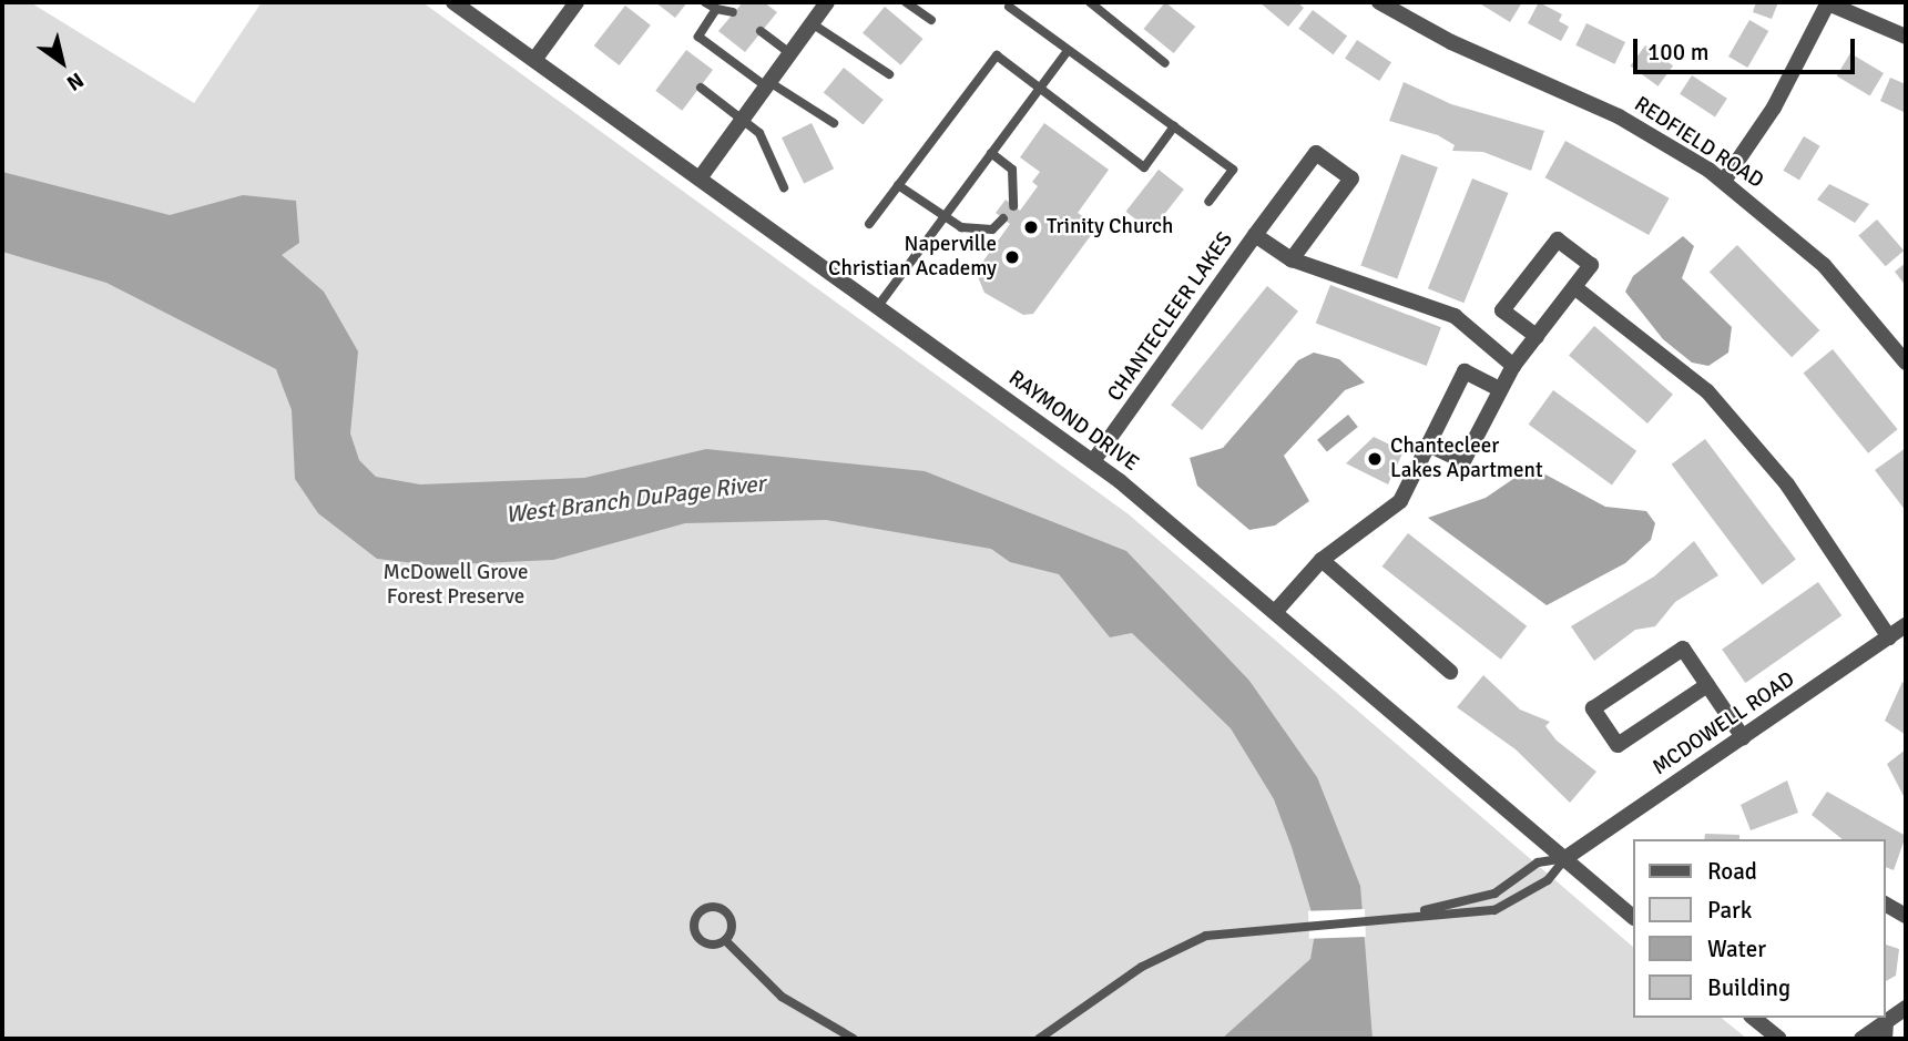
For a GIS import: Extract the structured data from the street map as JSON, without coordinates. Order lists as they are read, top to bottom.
{
  "streets": {
    "street": [
      "REDFIELD ROAD",
      "CHANTECLEER LAKES",
      "RAYMOND DRIVE",
      "MCDOWELL ROAD"
    ]
  },
  "crossings": [
    ["CHANTECLEER LAKES", "RAYMOND DRIVE"],
    ["RAYMOND DRIVE", "MCDOWELL ROAD"]
  ],
  "water": ["West Branch DuPage River"],
  "parks": ["McDowell Grove Forest Preserve"],
  "places": ["Trinity Church", "Naperville Christian Academy", "Chantecleer Lakes Apartment"],
  "legend": [
    "Road",
    "Park",
    "Water",
    "Building"
  ],
  "scale_bar": "100 m",
  "north": "bottom right"
}
